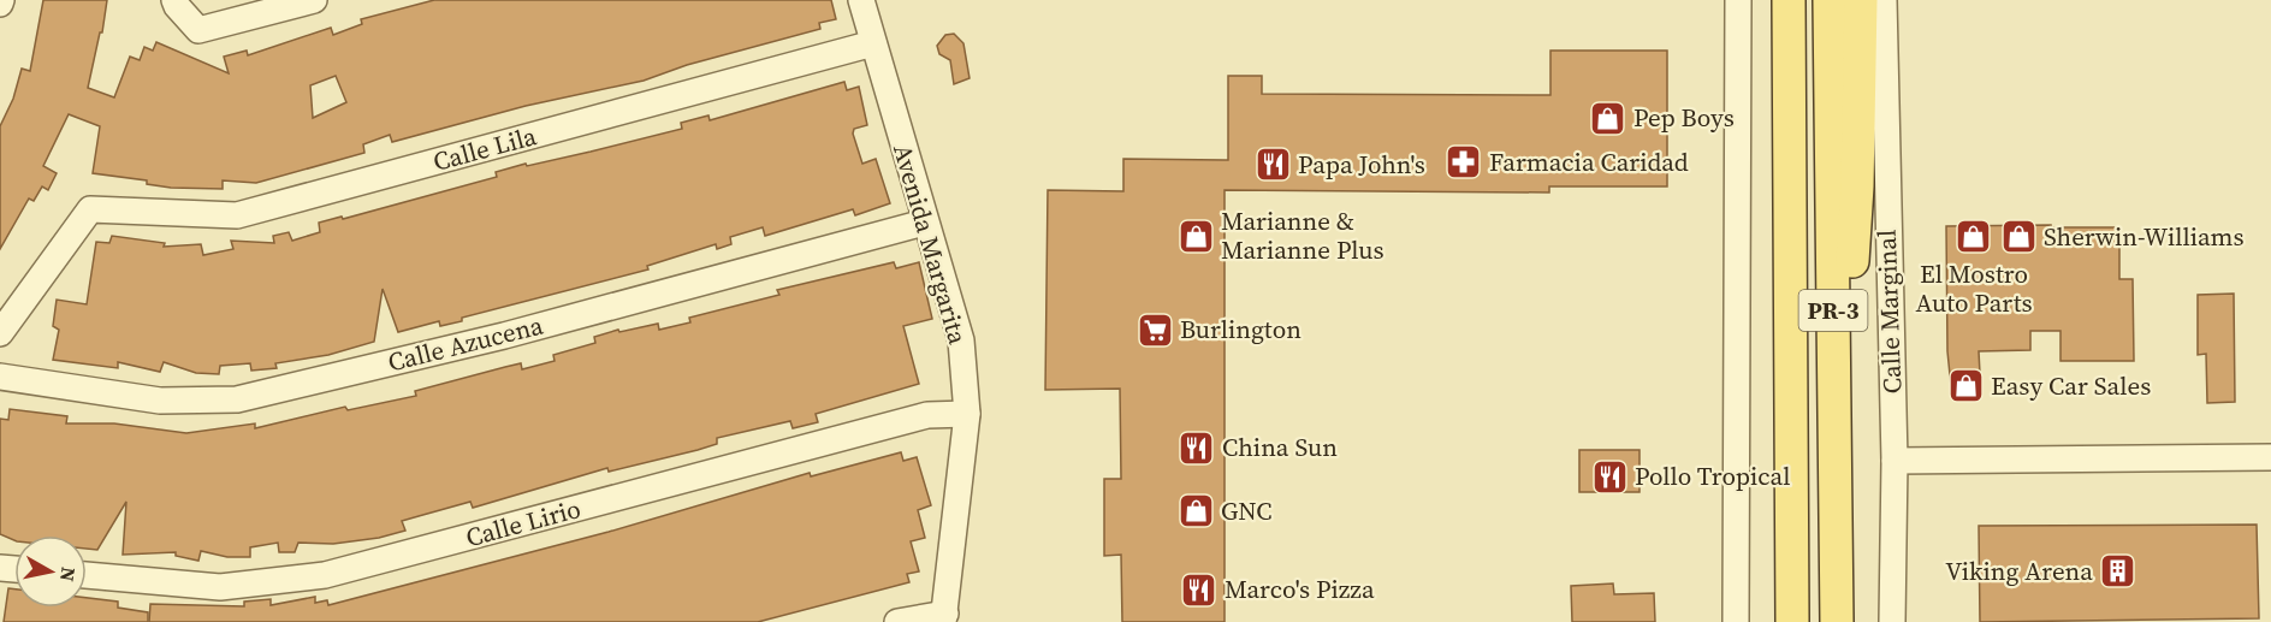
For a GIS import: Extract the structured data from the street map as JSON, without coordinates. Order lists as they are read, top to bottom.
{
  "streets": {
    "main road": ["PR-3"],
    "street": [
      "Calle Lila",
      "Avenida Margarita",
      "Calle Marginal",
      "Calle Azucena",
      "Calle Lirio"
    ]
  },
  "crossings": [
    ["Calle Lila", "Avenida Margarita"],
    ["Avenida Margarita", "Calle Azucena"],
    ["Avenida Margarita", "Calle Lirio"]
  ],
  "places": {
    "shop": [
      "Pep Boys",
      "Marianne & Marianne Plus",
      "El Mostro Auto Parts",
      "Sherwin-Williams",
      "Easy Car Sales",
      "GNC"
    ],
    "pharmacy": ["Farmacia Caridad"],
    "restaurant": [
      "Papa John's",
      "China Sun",
      "Pollo Tropical",
      "Marco's Pizza"
    ],
    "supermarket": ["Burlington"],
    "building": ["Viking Arena"]
  },
  "north": "right"
}
